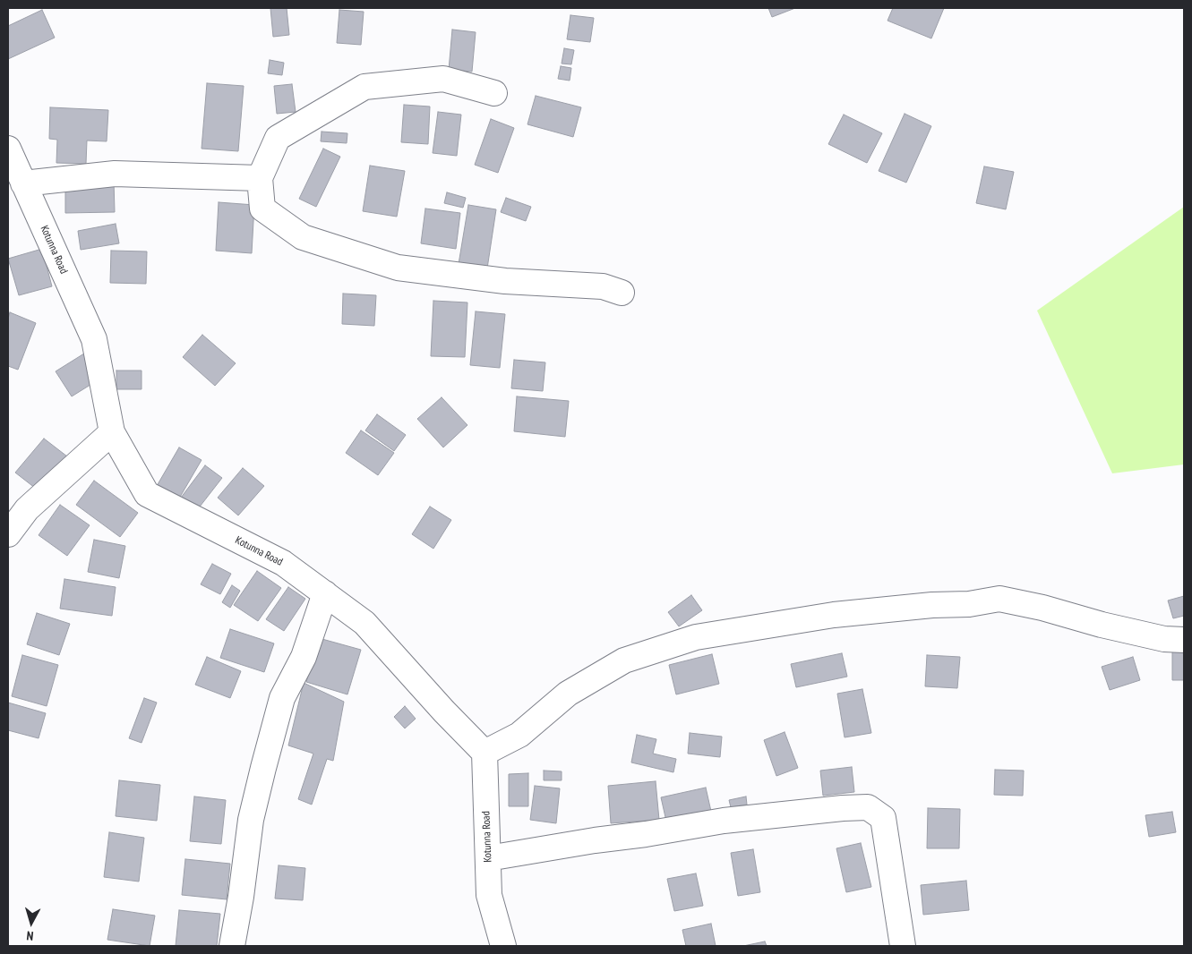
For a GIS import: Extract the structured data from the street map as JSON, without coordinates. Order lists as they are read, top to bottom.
{
  "streets": {
    "street": ["Kotunna Road"]
  },
  "north": "bottom"
}
